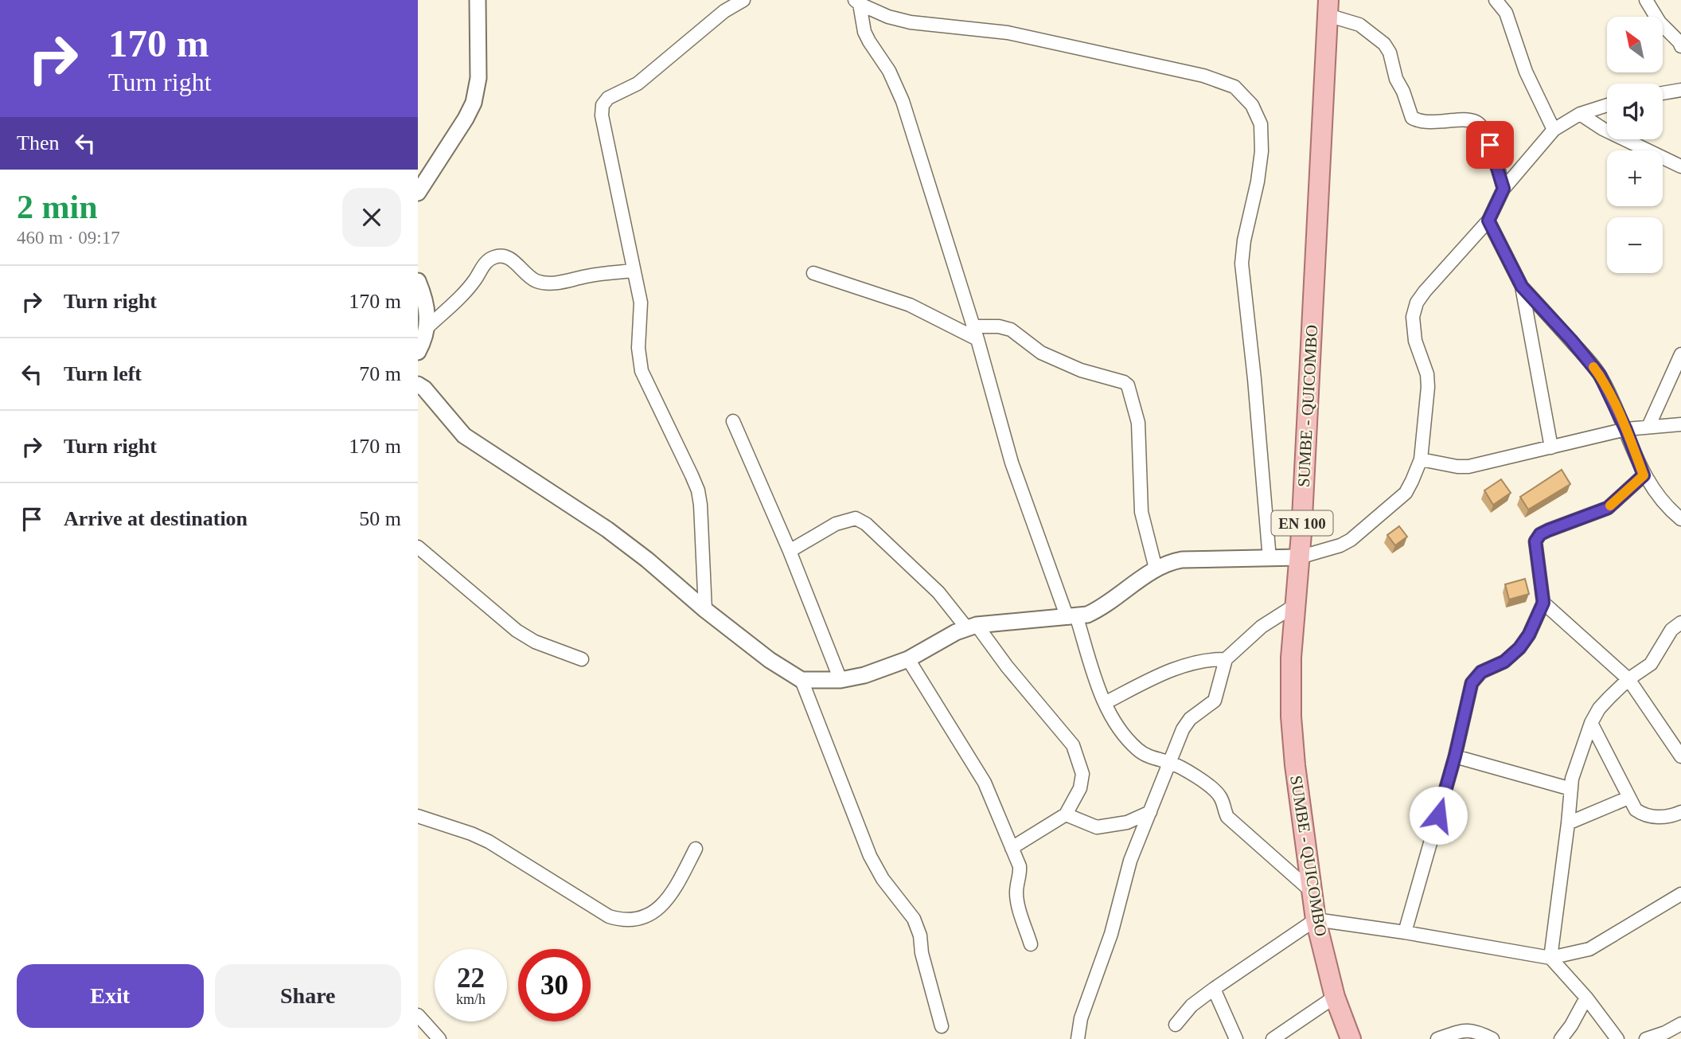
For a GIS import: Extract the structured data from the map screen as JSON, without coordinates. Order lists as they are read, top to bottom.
{
  "streets": {
    "main road": ["SUMBE - QUICOMBO", "EN 100"]
  },
  "north": "top left",
  "page": {
    "turn": ["170 m", "Turn right"],
    "map_buttons": ["+", "−"],
    "then": "Then",
    "heading": ["2 min", "460 m · 09:17"],
    "list": [
      {
        "name": "Turn right",
        "value": "170 m"
      },
      {
        "name": "Turn left",
        "value": "70 m"
      },
      {
        "name": "Turn right",
        "value": "170 m"
      },
      {
        "name": "Arrive at destination",
        "value": "50 m"
      }
    ],
    "speed": "22 km/h",
    "limit": "30",
    "buttons": ["Exit", "Share"]
  }
}
